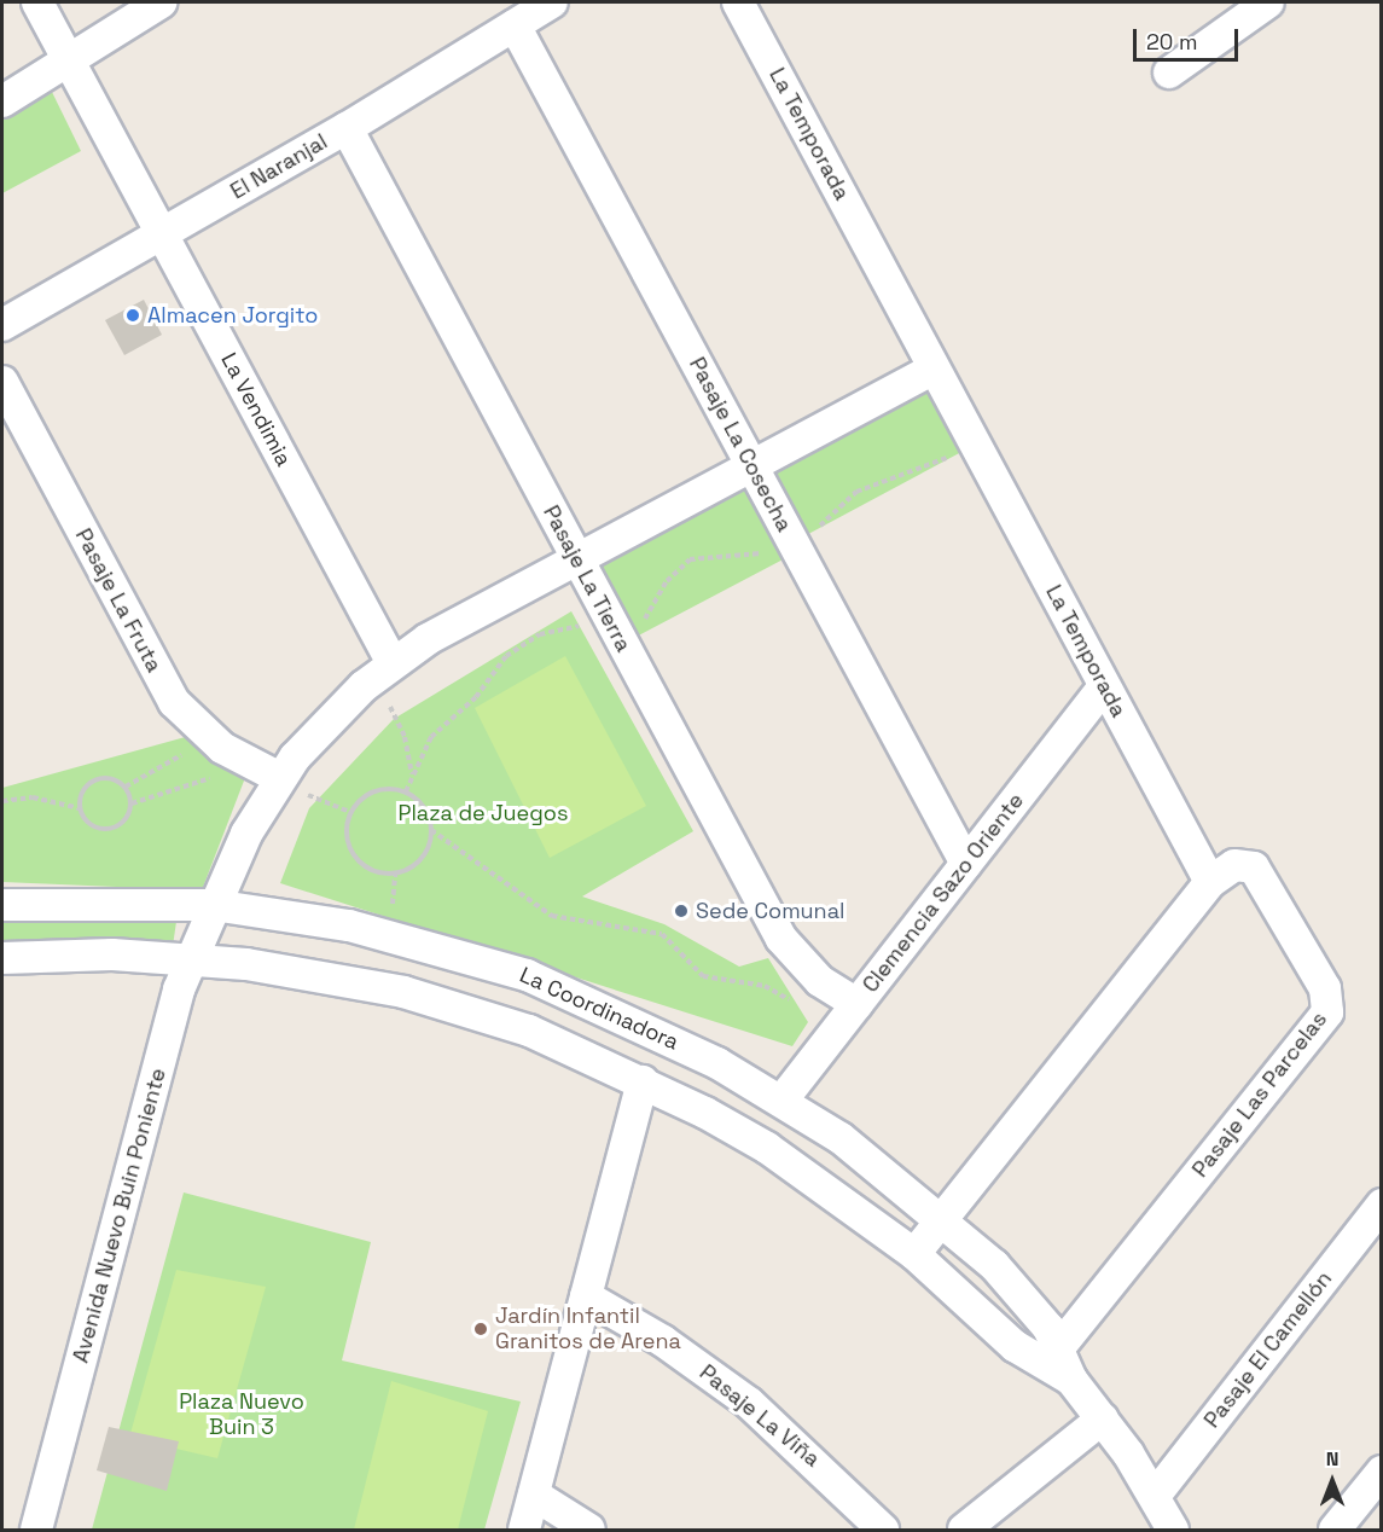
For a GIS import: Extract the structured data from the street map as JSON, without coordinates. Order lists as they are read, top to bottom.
{
  "streets": {
    "street": [
      "La Temporada",
      "El Naranjal",
      "La Vendimia",
      "Pasaje La Cosecha",
      "Pasaje La Tierra",
      "Pasaje La Fruta",
      "Clemencia Sazo Oriente",
      "La Coordinadora",
      "Pasaje Las Parcelas",
      "Avenida Nuevo Buin Poniente",
      "Pasaje El Camellón",
      "Pasaje La Viña"
    ]
  },
  "crossings": [
    ["La Temporada", "Clemencia Sazo Oriente"],
    ["La Temporada", "Pasaje Las Parcelas"],
    ["La Temporada", "Avenida Nuevo Buin Poniente"],
    ["El Naranjal", "La Vendimia"],
    ["El Naranjal", "Pasaje La Cosecha"],
    ["El Naranjal", "Pasaje La Tierra"],
    ["La Vendimia", "Avenida Nuevo Buin Poniente"],
    ["Pasaje La Cosecha", "Clemencia Sazo Oriente"],
    ["Pasaje La Cosecha", "Avenida Nuevo Buin Poniente"],
    ["Pasaje La Tierra", "Clemencia Sazo Oriente"],
    ["Pasaje La Tierra", "Avenida Nuevo Buin Poniente"],
    ["Pasaje La Fruta", "Avenida Nuevo Buin Poniente"],
    ["Clemencia Sazo Oriente", "La Coordinadora"],
    ["La Coordinadora", "Pasaje Las Parcelas"],
    ["La Coordinadora", "Avenida Nuevo Buin Poniente"],
    ["La Coordinadora", "Pasaje El Camellón"]
  ],
  "parks": ["Plaza de Juegos", "Plaza Nuevo Buin 3"],
  "places": ["Almacen Jorgito", "Sede Comunal", "Jardín Infantil Granitos de Arena"],
  "scale_bar": "20 m",
  "north": "top"
}
